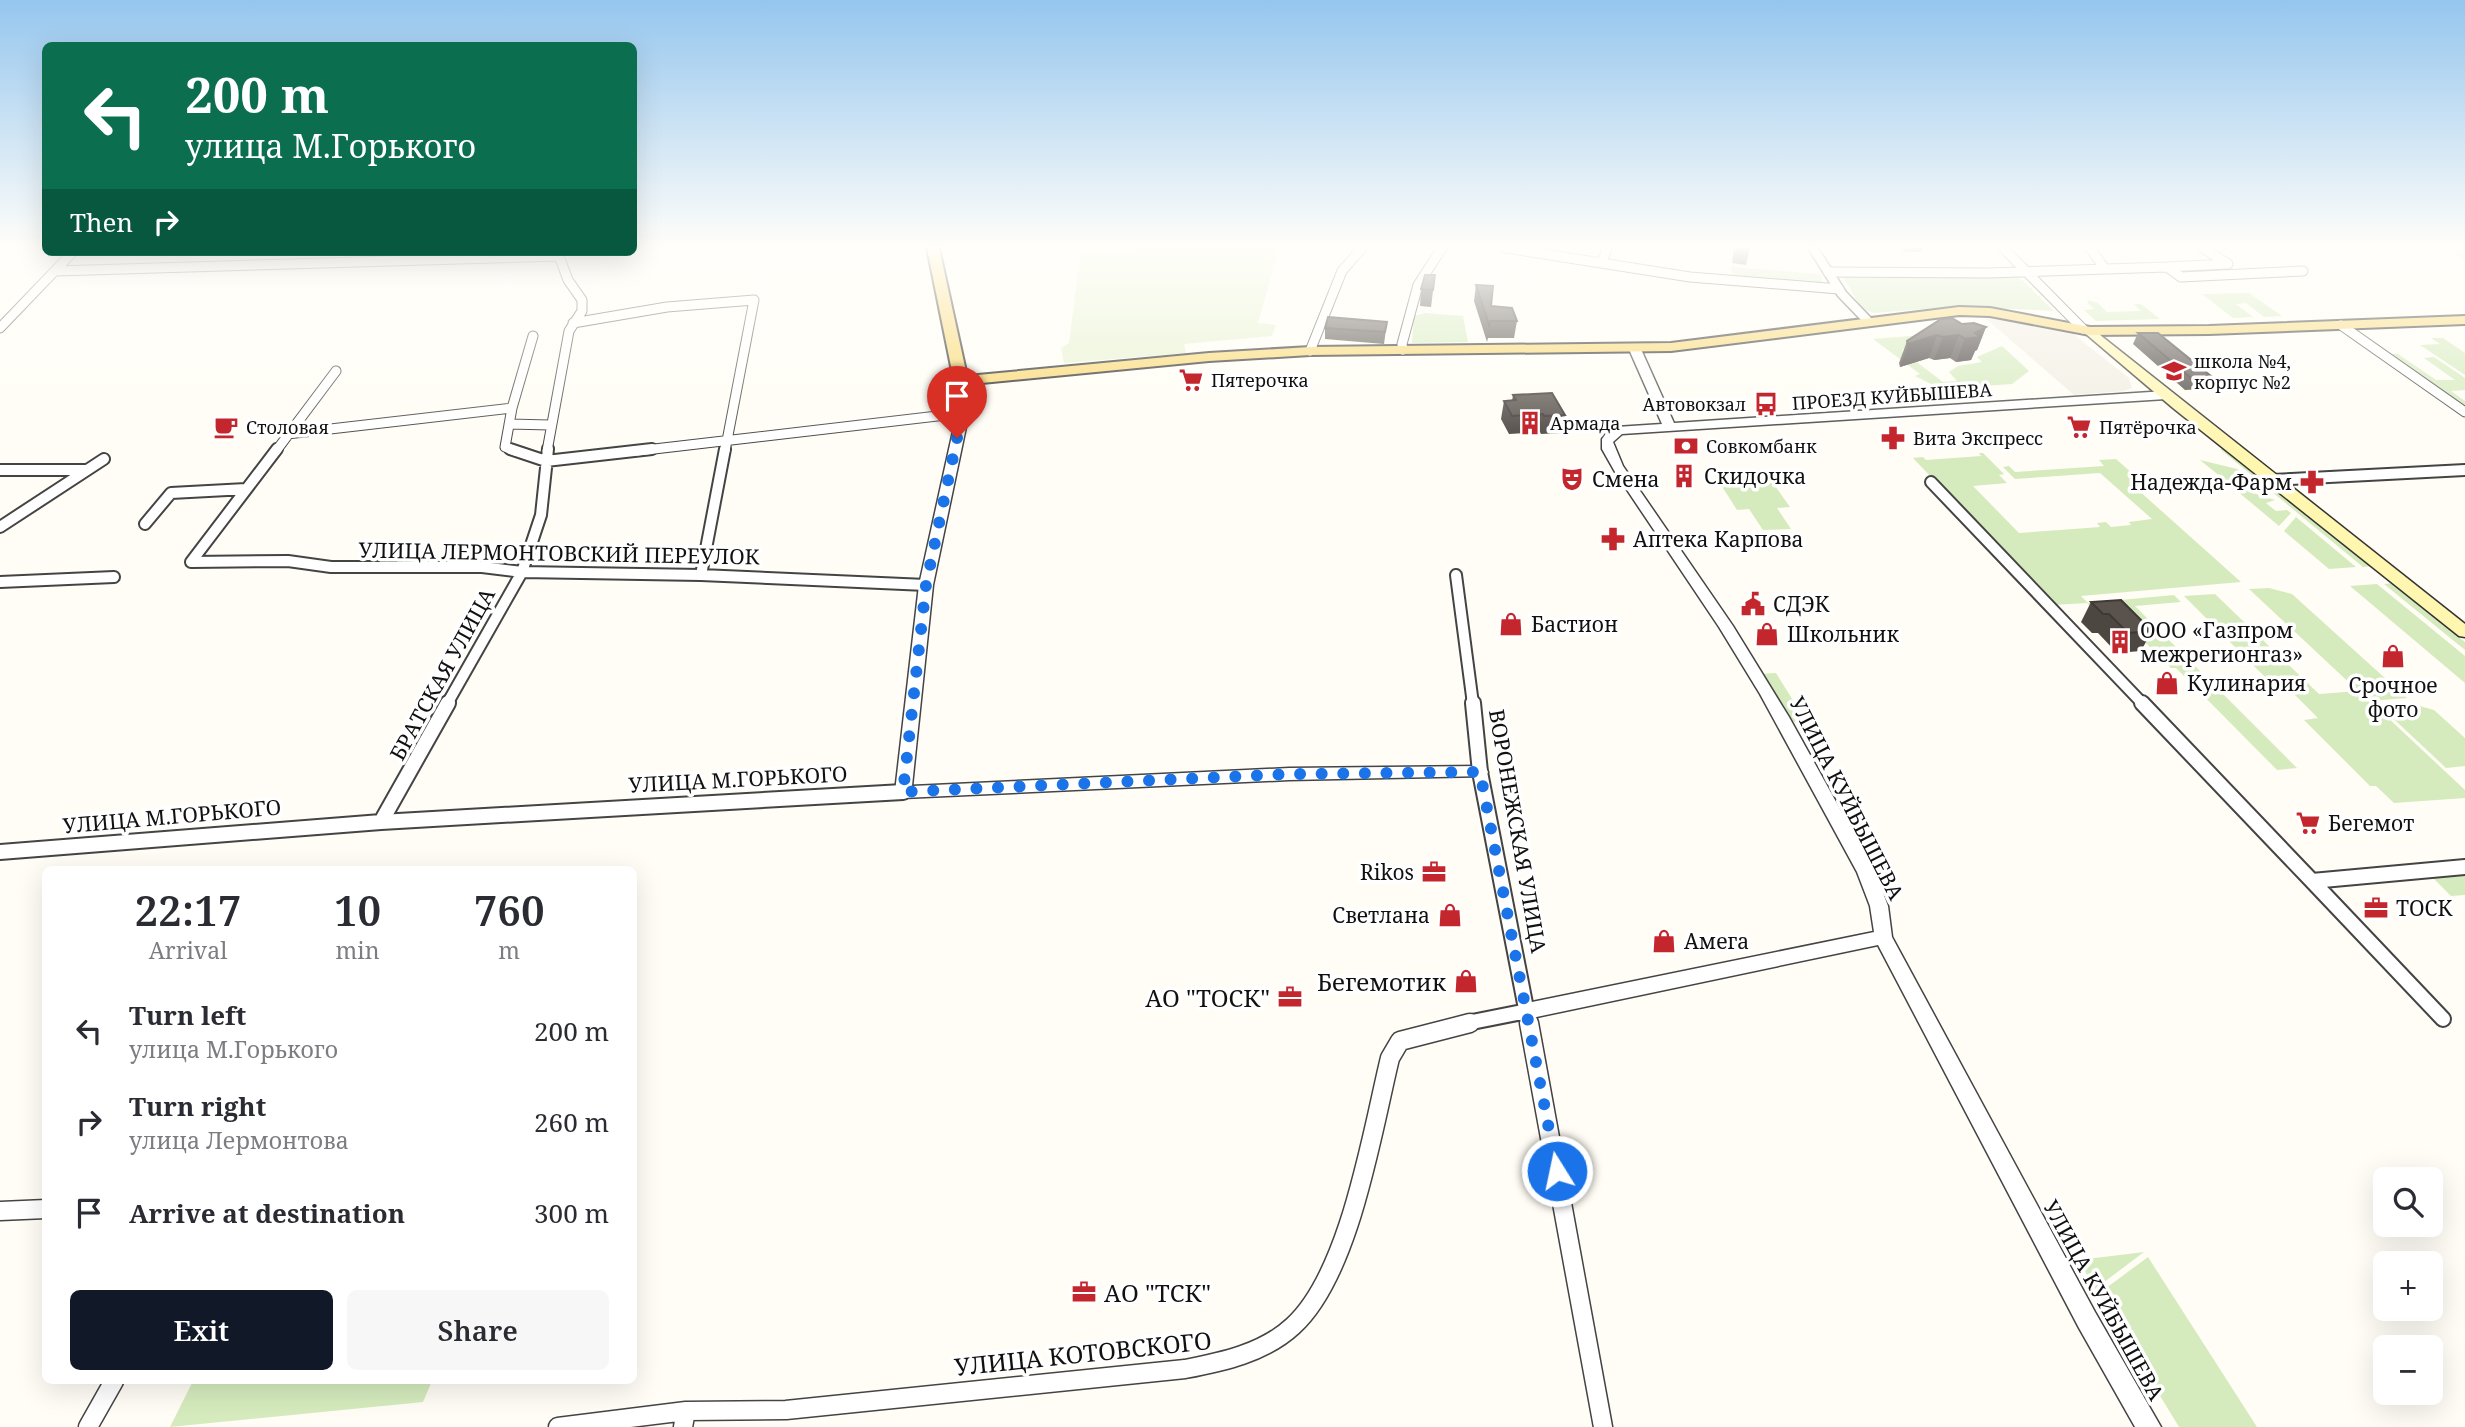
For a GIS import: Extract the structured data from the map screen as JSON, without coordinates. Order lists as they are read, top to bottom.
{
  "streets": {
    "street": [
      "ПРОЕЗД КУЙБЫШЕВА",
      "УЛИЦА ЛЕРМОНТОВСКИЙ ПЕРЕУЛОК",
      "БРАТСКАЯ УЛИЦА",
      "УЛИЦА М.ГОРЬКОГО",
      "УЛИЦА КУЙБЫШЕВА",
      "ВОРОНЕЖСКАЯ УЛИЦА",
      "УЛИЦА КОТОВСКОГО"
    ]
  },
  "crossings": [
    ["ПРОЕЗД КУЙБЫШЕВА", "УЛИЦА КУЙБЫШЕВА"],
    ["УЛИЦА ЛЕРМОНТОВСКИЙ ПЕРЕУЛОК", "БРАТСКАЯ УЛИЦА"],
    ["БРАТСКАЯ УЛИЦА", "УЛИЦА М.ГОРЬКОГО"],
    ["УЛИЦА М.ГОРЬКОГО", "ВОРОНЕЖСКАЯ УЛИЦА"],
    ["ВОРОНЕЖСКАЯ УЛИЦА", "УЛИЦА КОТОВСКОГО"]
  ],
  "places": {
    "school or university": ["школа №4, корпус №2"],
    "supermarket": ["Пятерочка", "Пятёрочка", "Бегемот"],
    "bus stop": ["Автовокзал"],
    "building": ["Армада", "Скидочка", "ООО «Газпром межрегионгаз»"],
    "cafe": ["Столовая"],
    "pharmacy": ["Вита Экспресс", "Надежда-Фарм", "Аптека Карпова"],
    "bank": ["Совкомбанк"],
    "theatre": ["Смена"],
    "public building": ["СДЭК"],
    "shop": [
      "Бастион",
      "Школьник",
      "Срочное фото",
      "Кулинария",
      "Светлана",
      "Амега",
      "Бегемотик"
    ],
    "office": [
      "Rikos",
      "ТОСК",
      "АО \"ТОСК\"",
      "АО \"ТСК\""
    ]
  },
  "page": {
    "turn": ["200 m", "улица М.Горького"],
    "then": "Then",
    "eta": [
      "22:17",
      "Arrival",
      "10",
      "min",
      "760",
      "m"
    ],
    "list": [
      {
        "name": "Turn left",
        "note": "улица М.Горького",
        "value": "200 m"
      },
      {
        "name": "Turn right",
        "note": "улица Лермонтова",
        "value": "260 m"
      },
      {
        "name": "Arrive at destination",
        "value": "300 m"
      }
    ],
    "map_buttons": ["+", "−"],
    "buttons": ["Exit", "Share"]
  }
}
